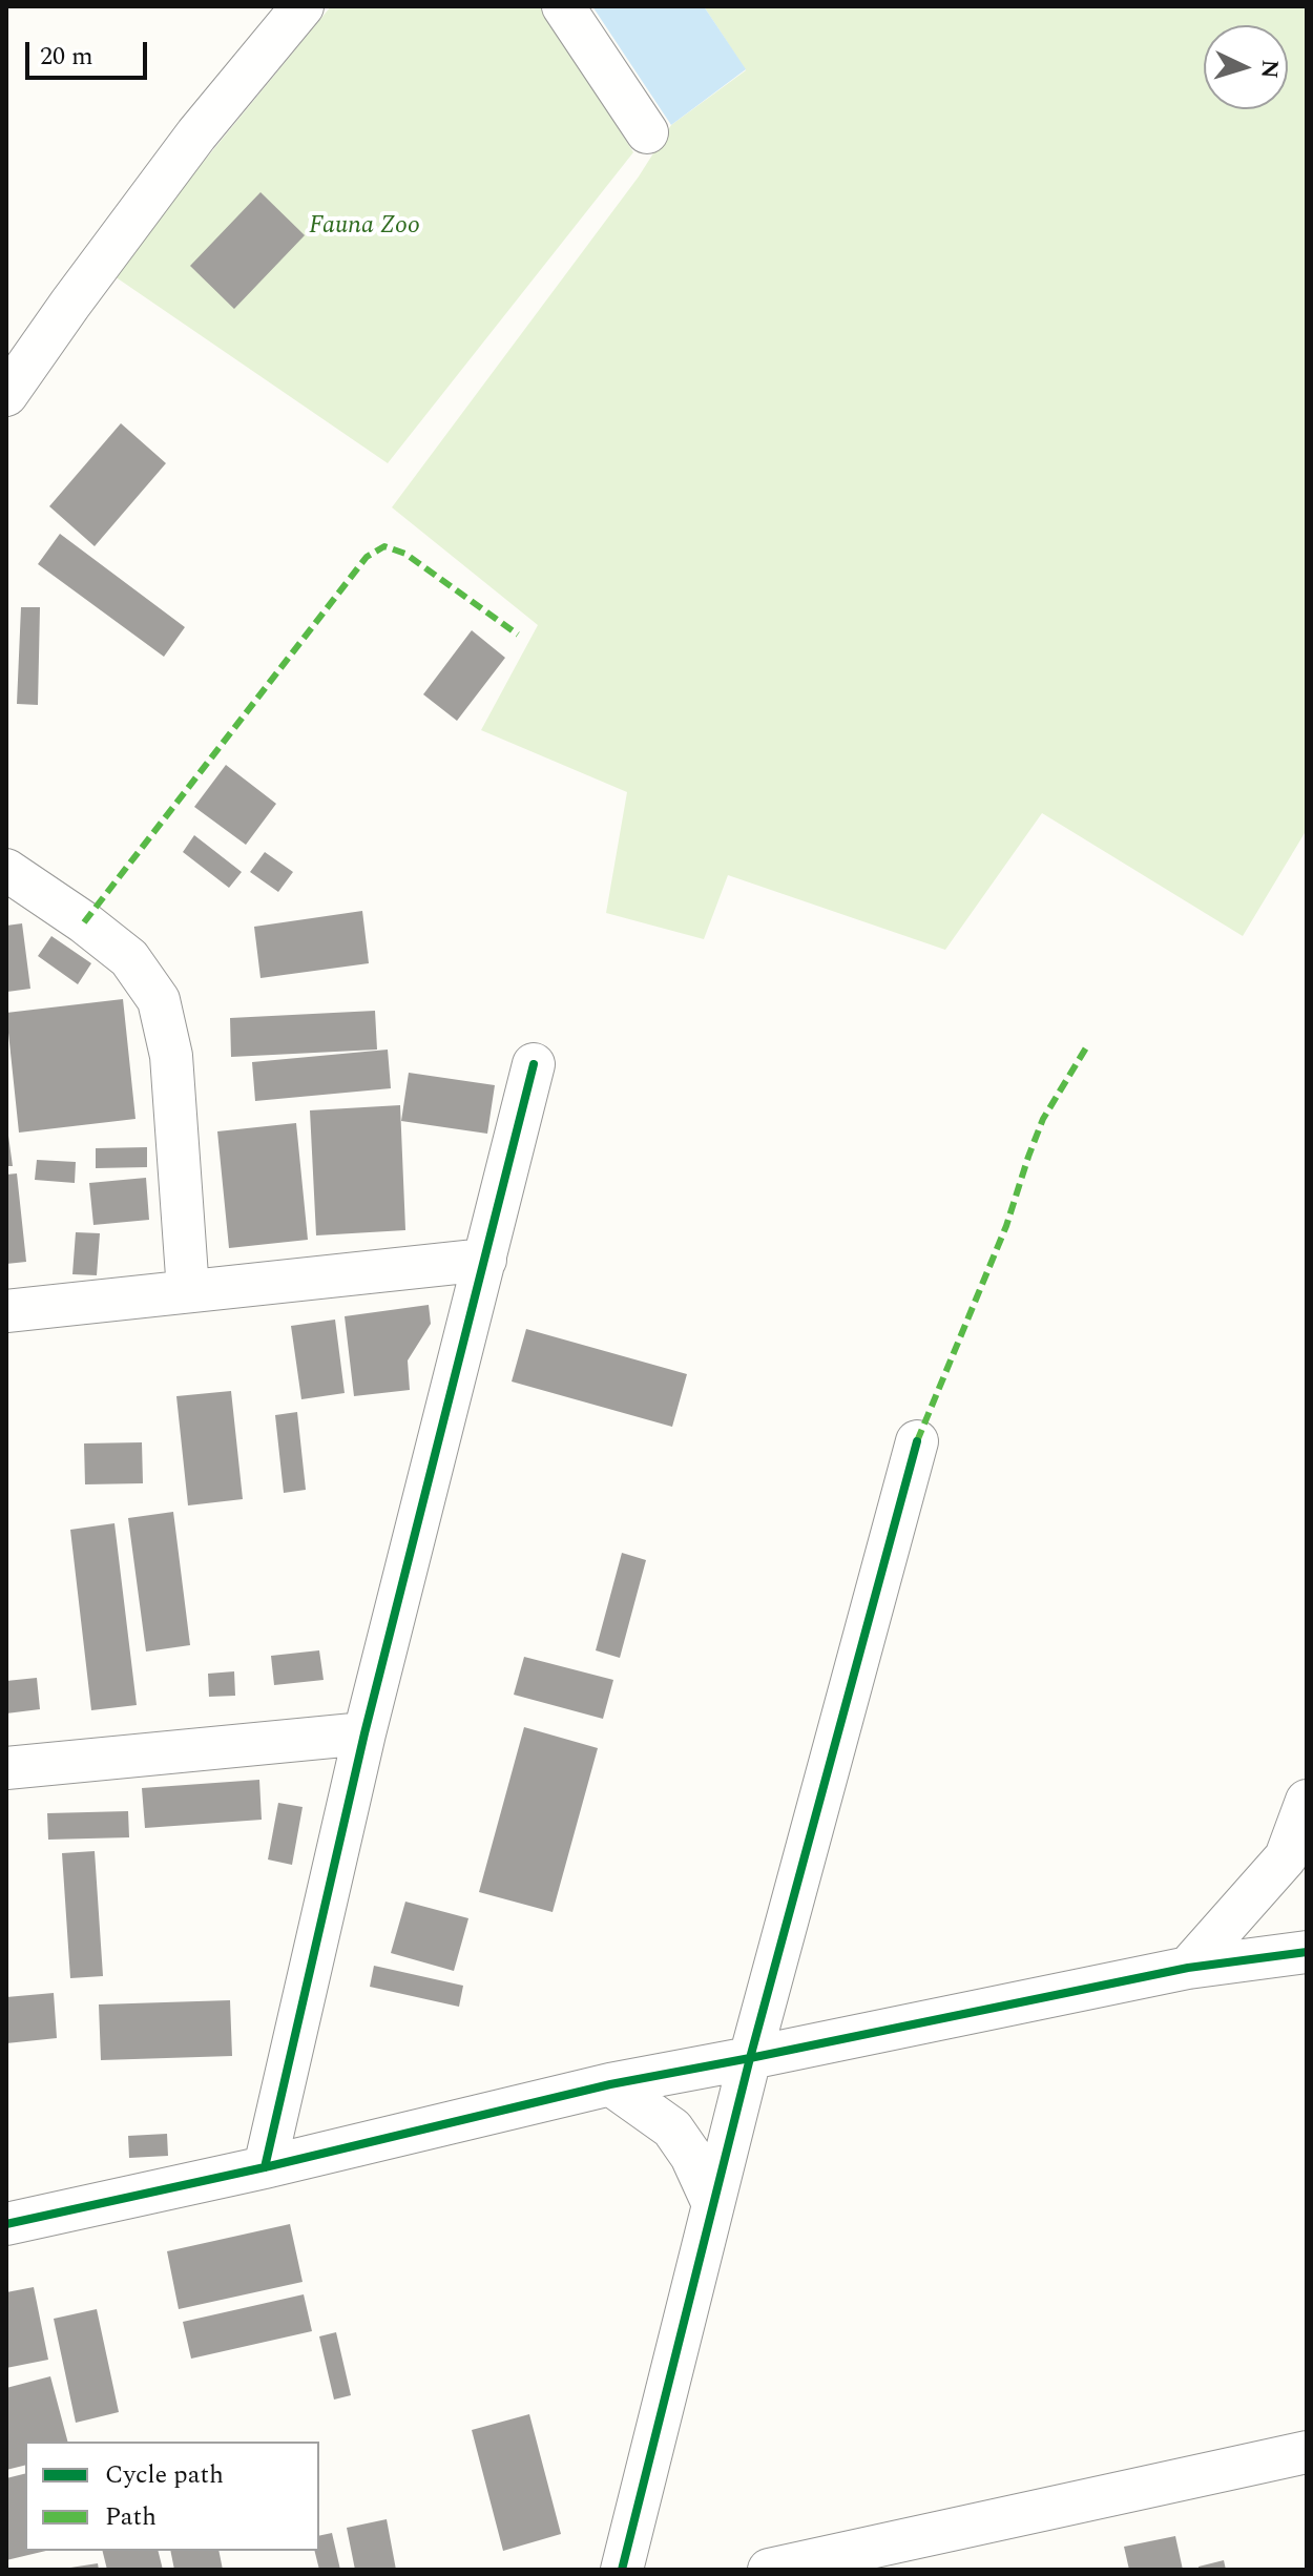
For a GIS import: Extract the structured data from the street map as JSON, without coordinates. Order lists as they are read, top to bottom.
{
  "parks": ["Fauna Zoo"],
  "legend": ["Cycle path", "Path"],
  "scale_bar": "20 m",
  "north": "right"
}
